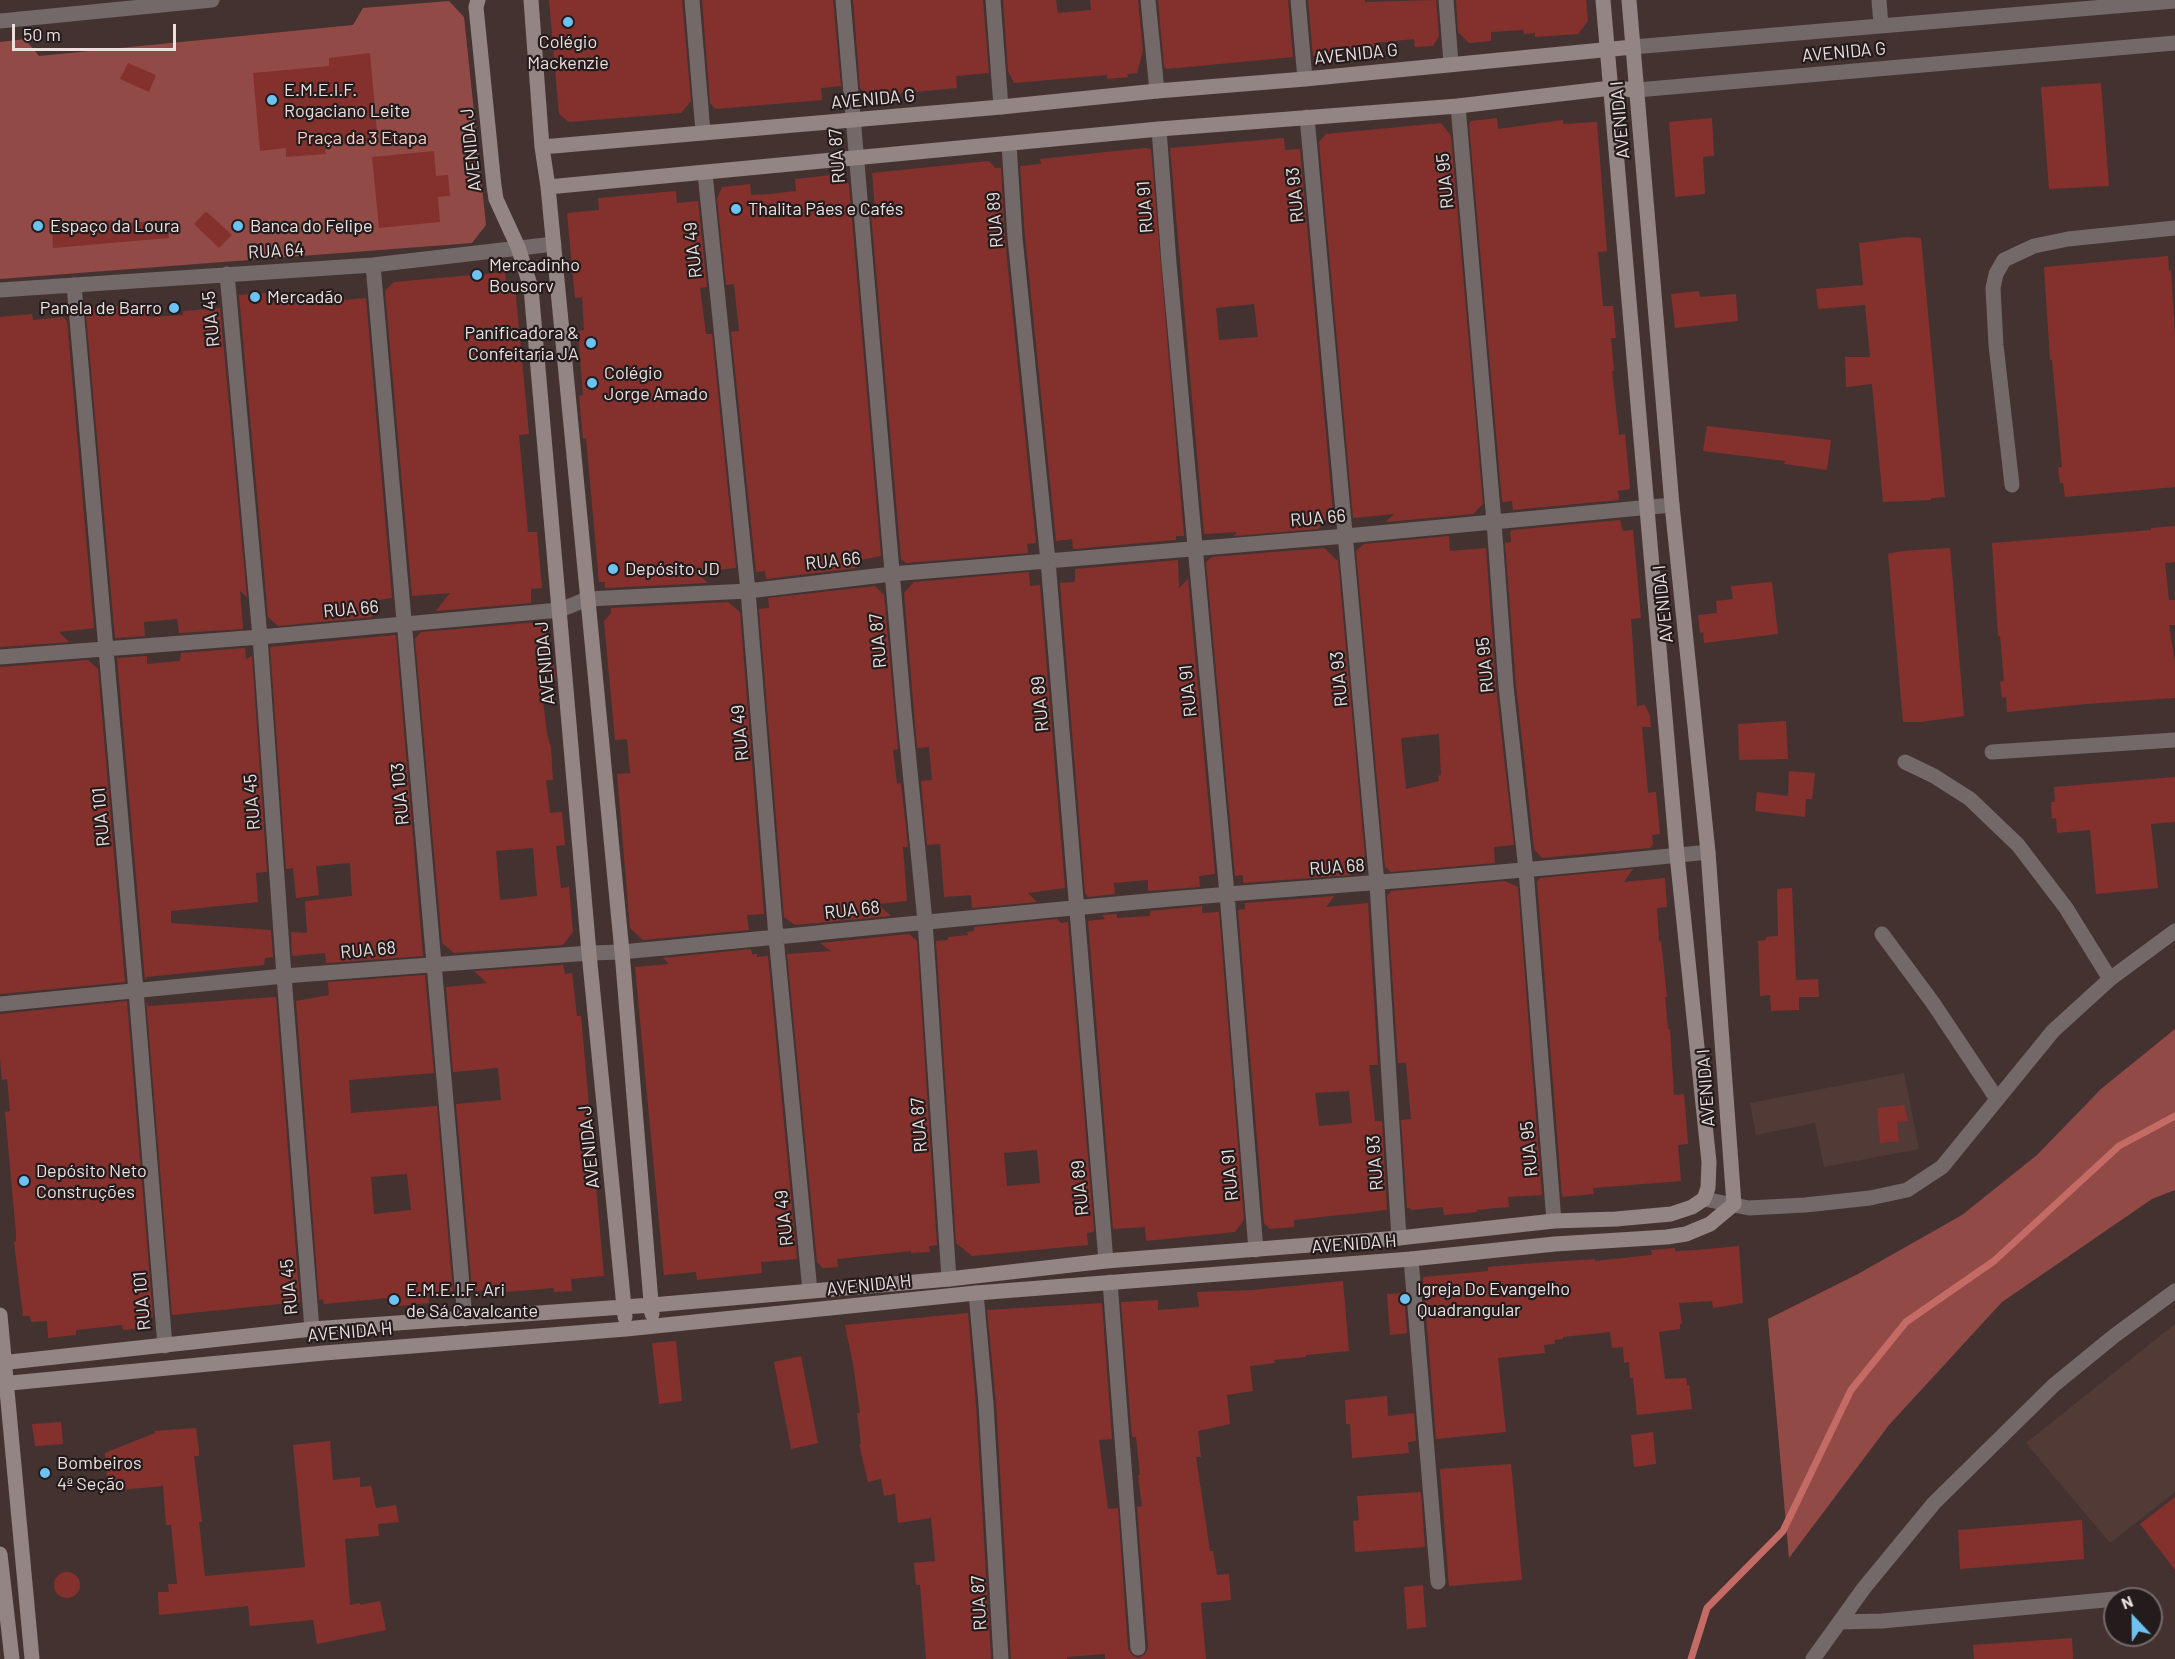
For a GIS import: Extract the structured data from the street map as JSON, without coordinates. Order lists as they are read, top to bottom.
{
  "streets": {
    "street": [
      "AVENIDA G",
      "AVENIDA I",
      "AVENIDA J",
      "RUA 87",
      "RUA 95",
      "RUA 93",
      "RUA 91",
      "RUA 89",
      "RUA 49",
      "RUA 64",
      "RUA 45",
      "RUA 66",
      "RUA 103",
      "RUA 101",
      "RUA 68",
      "AVENIDA H"
    ]
  },
  "crossings": [
    ["AVENIDA G", "AVENIDA I"],
    ["AVENIDA G", "RUA 87"],
    ["AVENIDA G", "RUA 95"],
    ["AVENIDA G", "RUA 93"],
    ["AVENIDA G", "RUA 91"],
    ["AVENIDA G", "RUA 89"],
    ["AVENIDA G", "RUA 49"],
    ["AVENIDA I", "RUA 66"],
    ["AVENIDA I", "RUA 68"],
    ["AVENIDA I", "AVENIDA H"],
    ["AVENIDA J", "RUA 64"],
    ["AVENIDA J", "RUA 66"],
    ["AVENIDA J", "RUA 68"],
    ["AVENIDA J", "AVENIDA H"],
    ["RUA 87", "RUA 66"],
    ["RUA 87", "RUA 68"],
    ["RUA 87", "AVENIDA H"],
    ["RUA 95", "RUA 66"],
    ["RUA 95", "RUA 68"],
    ["RUA 95", "AVENIDA H"],
    ["RUA 93", "RUA 66"],
    ["RUA 93", "RUA 68"],
    ["RUA 93", "AVENIDA H"],
    ["RUA 91", "RUA 66"],
    ["RUA 91", "RUA 68"],
    ["RUA 91", "AVENIDA H"],
    ["RUA 89", "RUA 66"],
    ["RUA 89", "RUA 68"],
    ["RUA 89", "AVENIDA H"],
    ["RUA 49", "RUA 66"],
    ["RUA 49", "RUA 68"],
    ["RUA 49", "AVENIDA H"],
    ["RUA 64", "RUA 45"],
    ["RUA 64", "RUA 103"],
    ["RUA 64", "RUA 101"],
    ["RUA 45", "RUA 66"],
    ["RUA 45", "RUA 68"],
    ["RUA 45", "AVENIDA H"],
    ["RUA 66", "RUA 103"],
    ["RUA 66", "RUA 101"],
    ["RUA 103", "RUA 68"],
    ["RUA 103", "AVENIDA H"],
    ["RUA 101", "RUA 68"],
    ["RUA 101", "AVENIDA H"]
  ],
  "parks": ["Praça da 3 Etapa"],
  "places": [
    "Colégio Mackenzie",
    "E.M.E.I.F. Rogaciano Leite",
    "Thalita Pães e Cafés",
    "Espaço da Loura",
    "Banca do Felipe",
    "Mercadinho Bousorv",
    "Mercadão",
    "Panela de Barro",
    "Panificadora & Confeitaria JA",
    "Colégio Jorge Amado",
    "Depósito JD",
    "Depósito Neto Construções",
    "Igreja Do Evangelho Quadrangular",
    "E.M.E.I.F. Ari de Sá Cavalcante",
    "Bombeiros 4ª Seção"
  ],
  "scale_bar": "50 m",
  "north": "top"
}
